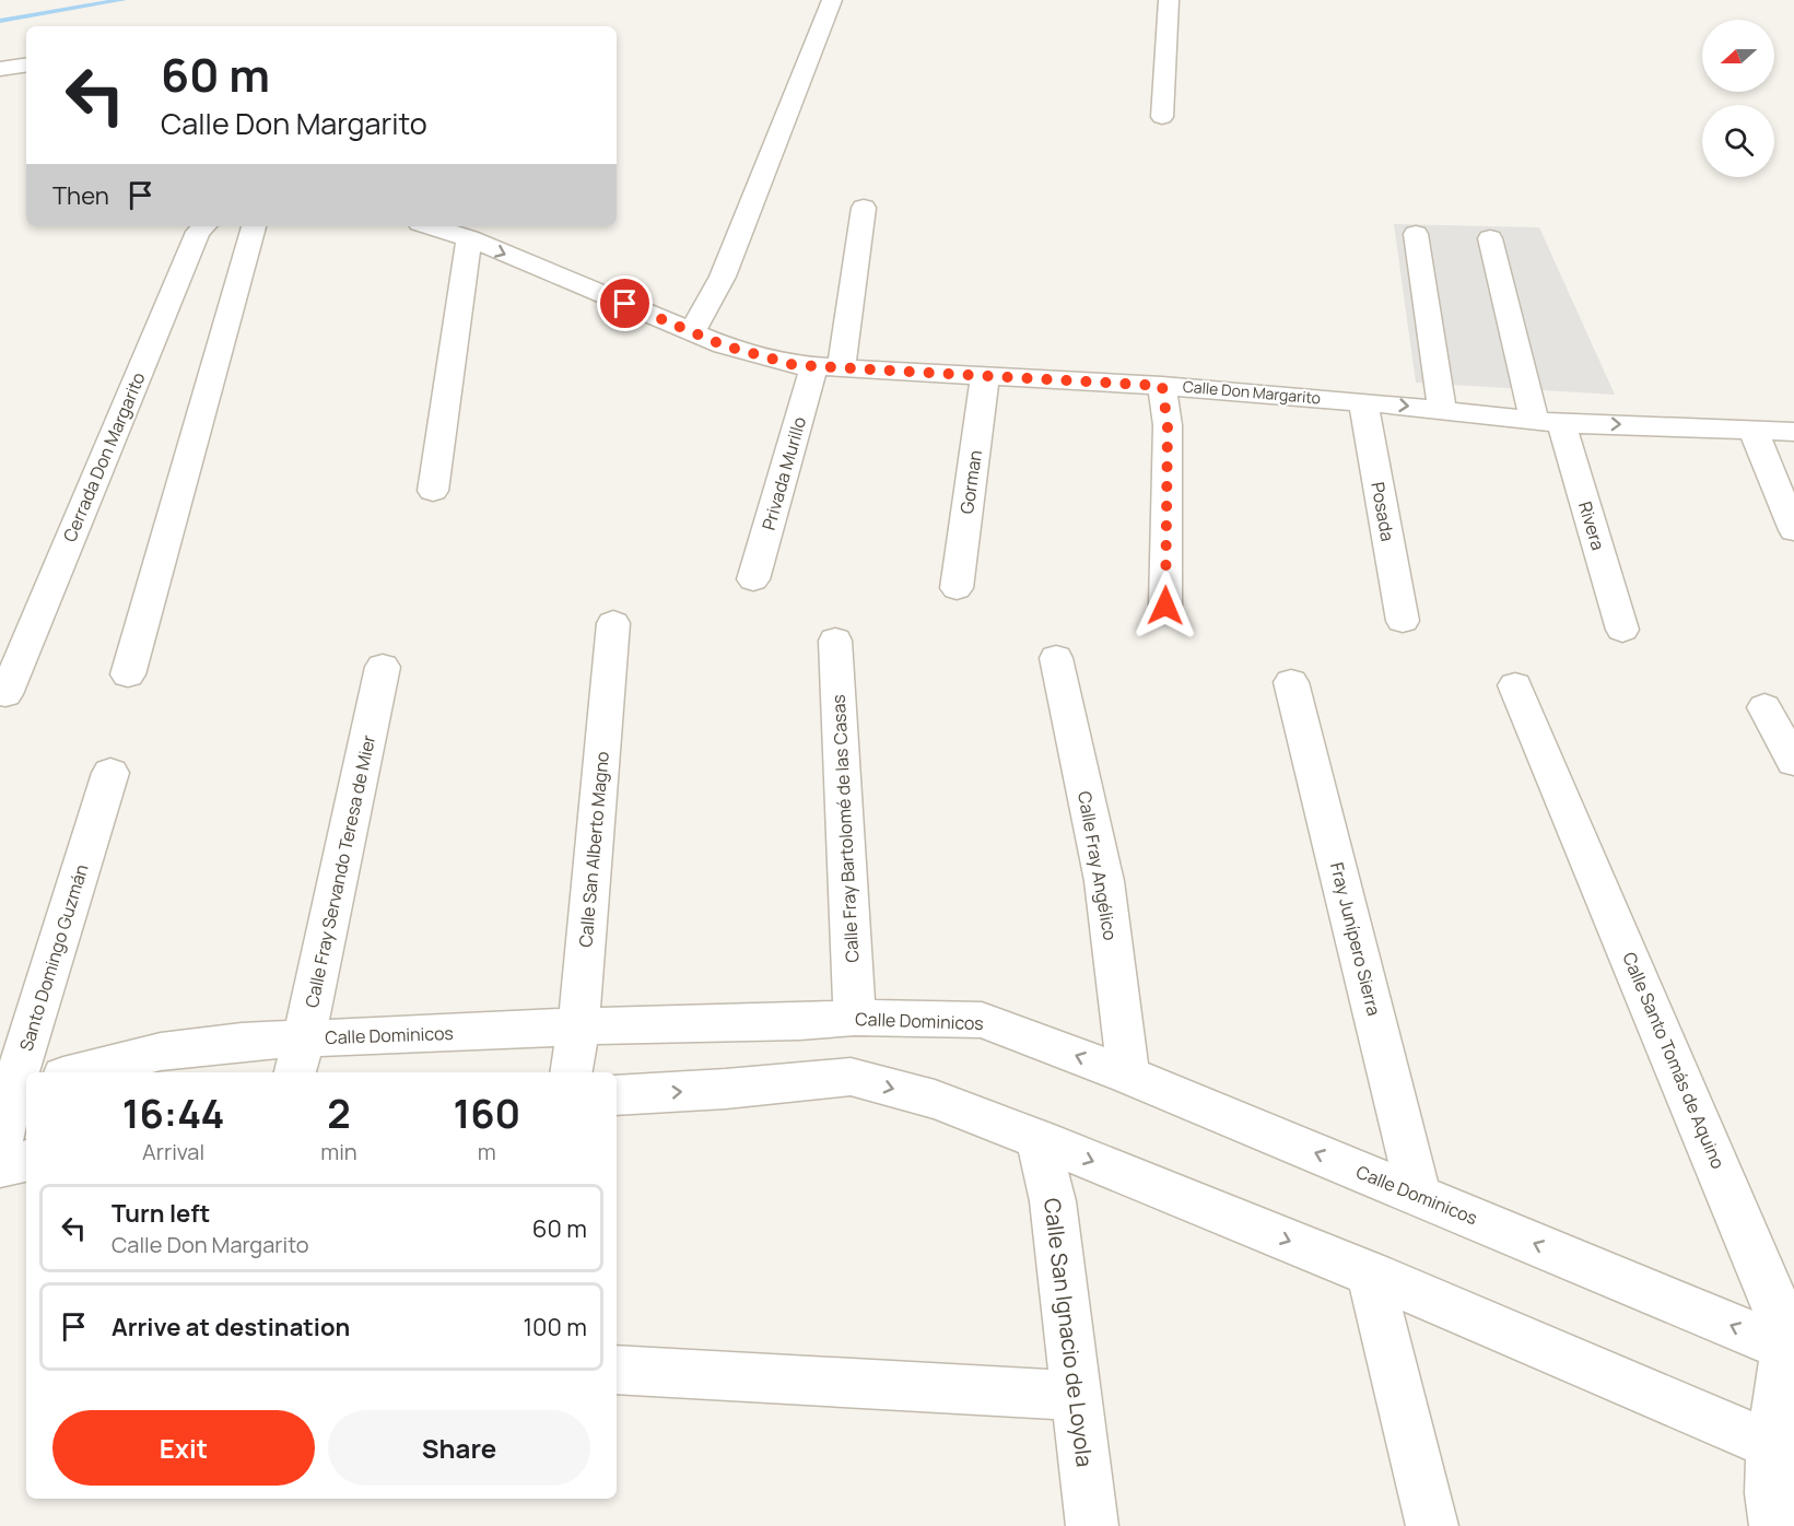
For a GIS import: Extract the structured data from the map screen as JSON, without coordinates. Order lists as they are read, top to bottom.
{
  "streets": {
    "street": [
      "Calle Don Margarito",
      "Cerrada Don Margarito",
      "Privada Murillo",
      "Gorman",
      "Posada",
      "Rivera",
      "Calle Fray Bartolomé de las Casas",
      "Calle San Alberto Magno",
      "Calle Fray Angélico",
      "Calle Fray Servando Teresa de Mier",
      "Fray Junípero Sierra",
      "Santo Domingo Guzmán",
      "Calle Dominicos",
      "Calle Santo Tomás de Aquino",
      "Calle San Ignacio de Loyola"
    ]
  },
  "crossings": [
    ["Calle Don Margarito", "Privada Murillo"],
    ["Calle Don Margarito", "Gorman"],
    ["Calle Don Margarito", "Posada"],
    ["Calle Don Margarito", "Rivera"],
    ["Calle Fray Bartolomé de las Casas", "Calle Dominicos"],
    ["Calle San Alberto Magno", "Calle Dominicos"],
    ["Calle Fray Angélico", "Calle Dominicos"],
    ["Calle Fray Servando Teresa de Mier", "Calle Dominicos"],
    ["Fray Junípero Sierra", "Calle Dominicos"],
    ["Calle Dominicos", "Calle Santo Tomás de Aquino"]
  ],
  "one_way": ["Calle Don Margarito"],
  "north": "left",
  "page": {
    "turn": ["60 m", "Calle Don Margarito"],
    "then": "Then",
    "eta": [
      "16:44",
      "Arrival",
      "2",
      "min",
      "160",
      "m"
    ],
    "list": [
      {
        "name": "Turn left",
        "note": "Calle Don Margarito",
        "value": "60 m"
      },
      {
        "name": "Arrive at destination",
        "value": "100 m"
      }
    ],
    "buttons": ["Exit", "Share"]
  }
}
